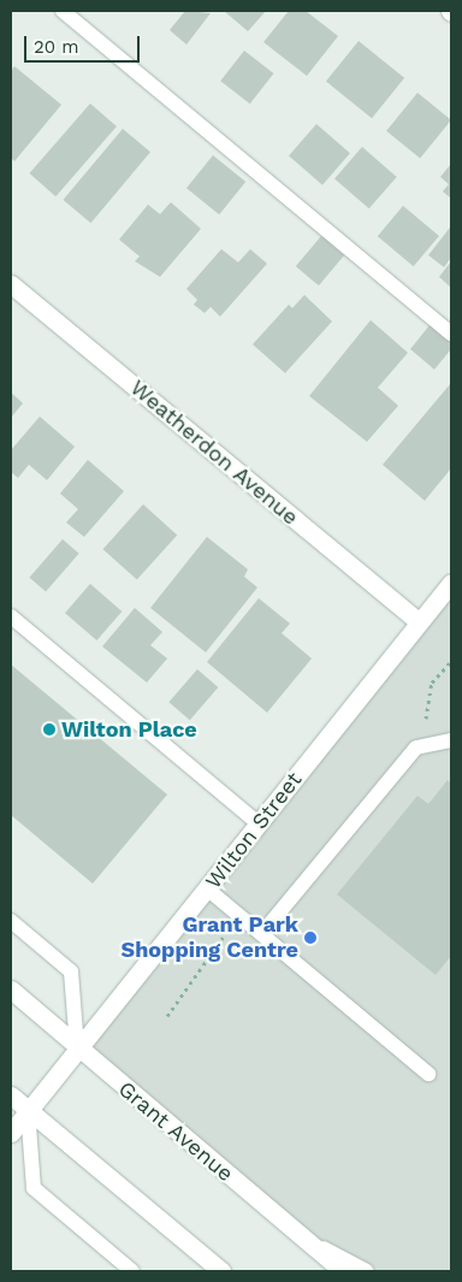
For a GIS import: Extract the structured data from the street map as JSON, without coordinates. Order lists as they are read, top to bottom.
{
  "streets": {
    "street": ["Weatherdon Avenue", "Wilton Street", "Grant Avenue"]
  },
  "crossings": [
    ["Weatherdon Avenue", "Wilton Street"],
    ["Wilton Street", "Grant Avenue"]
  ],
  "places": ["Wilton Place", "Grant Park Shopping Centre"],
  "scale_bar": "20 m"
}
